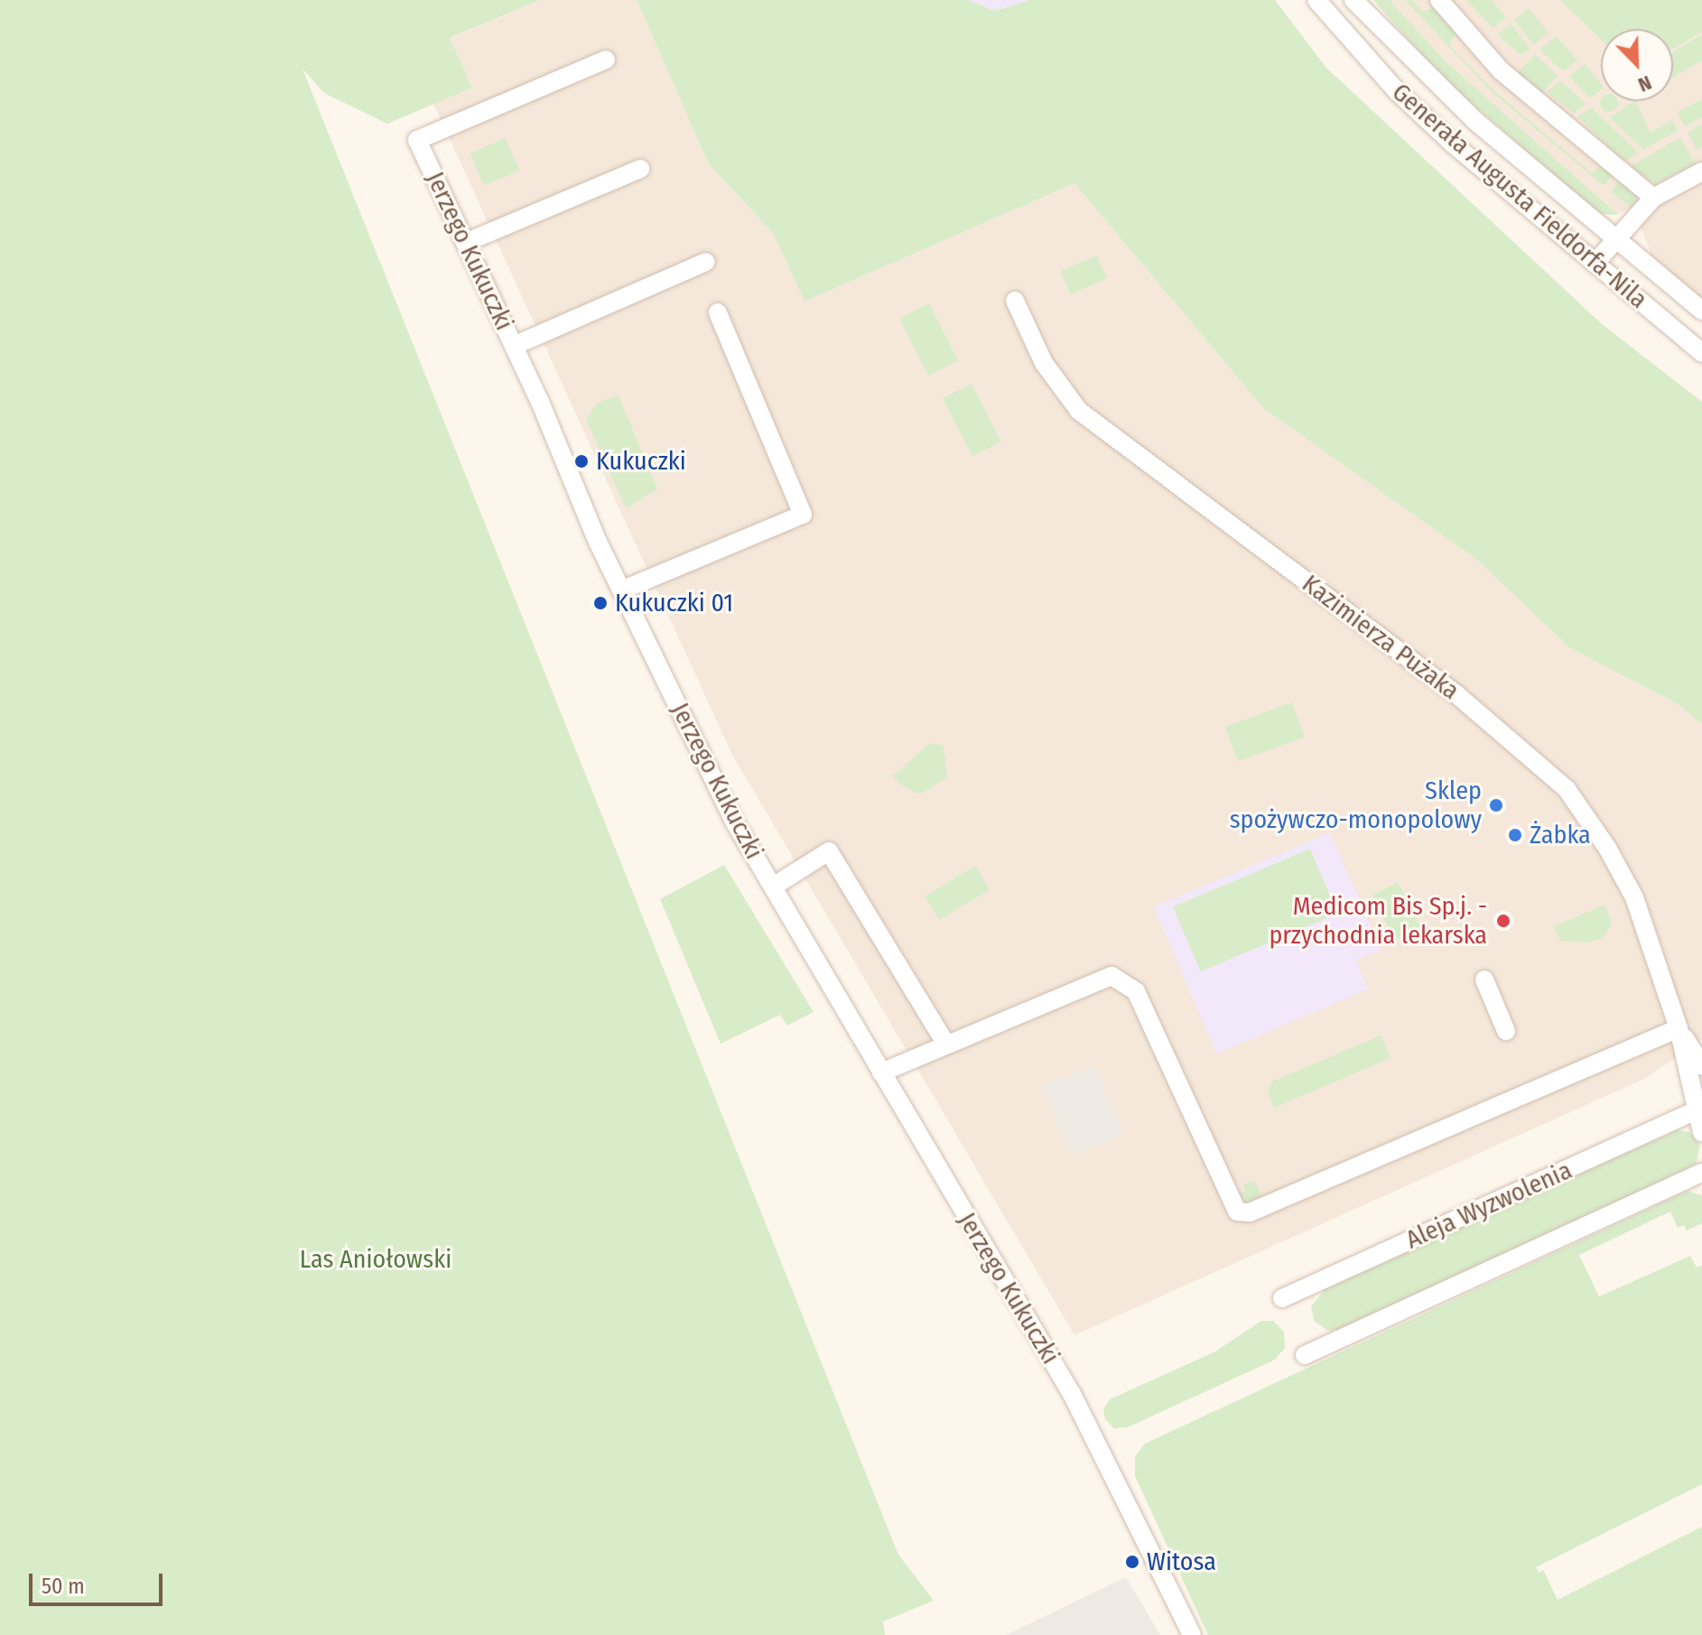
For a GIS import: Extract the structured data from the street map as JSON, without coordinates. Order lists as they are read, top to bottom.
{
  "streets": {
    "street": [
      "Generała Augusta Fieldorfa-Nila",
      "Jerzego Kukuczki",
      "Kazimierza Pużaka",
      "Aleja Wyzwolenia"
    ]
  },
  "crossings": [
    ["Kazimierza Pużaka", "Aleja Wyzwolenia"]
  ],
  "parks": ["Las Aniołowski"],
  "places": [
    "Kukuczki",
    "Kukuczki 01",
    "Sklep spożywczo-monopolowy",
    "Żabka",
    "Medicom Bis Sp.j. - przychodnia lekarska",
    "Witosa"
  ],
  "scale_bar": "50 m",
  "north": "bottom right"
}
